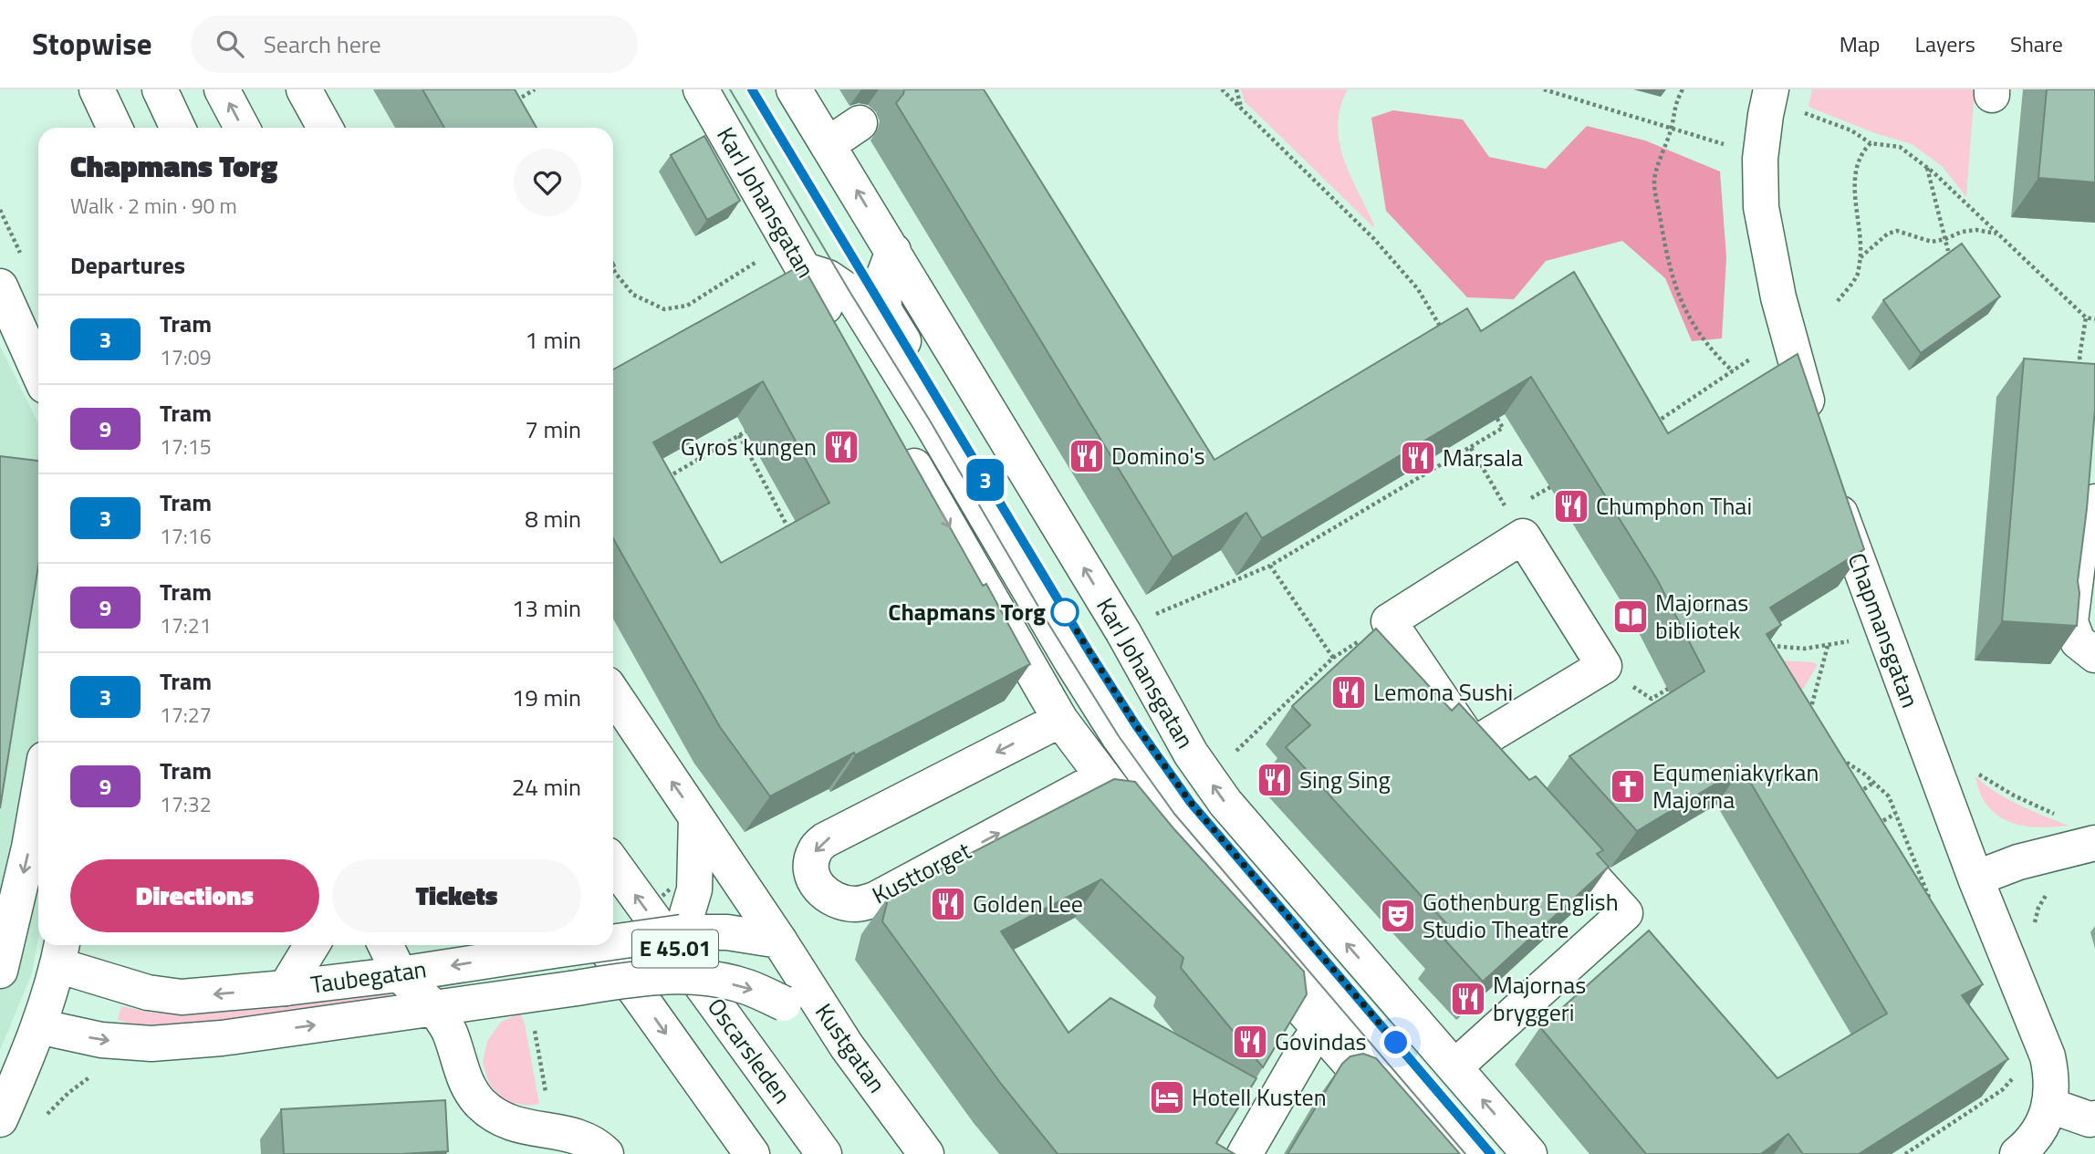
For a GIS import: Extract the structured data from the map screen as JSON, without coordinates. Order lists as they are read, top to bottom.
{
  "streets": {
    "main road": [
      "Karl Johansgatan",
      "Chapmansgatan",
      "Kusttorget",
      "E 45.01",
      "Taubegatan",
      "Kustgatan",
      "Oscarsleden"
    ]
  },
  "crossings": [
    ["Taubegatan", "Kustgatan"]
  ],
  "places": {
    "restaurant": [
      "Gyros kungen",
      "Domino's",
      "Marsala",
      "Chumphon Thai",
      "Lemona Sushi",
      "Sing Sing",
      "Golden Lee",
      "Majornas bryggeri",
      "Govindas"
    ],
    "other": ["Chapmans Torg"],
    "library": ["Majornas bibliotek"],
    "church": ["Equmeniakyrkan Majorna"],
    "theatre": ["Gothenburg English Studio Theatre"],
    "hotel": ["Hotell Kusten"]
  },
  "lines": ["tram line 3"],
  "page": {
    "header": "Stopwise",
    "search": "Search here",
    "nav": ["Map", "Layers", "Share"],
    "on_map": "3",
    "heading": [
      ["Chapmans Torg", "Walk · 2 min · 90 m"],
      "Departures"
    ],
    "list": [
      {
        "mark": "3",
        "name": "Tram",
        "note": "17:09",
        "value": "1 min"
      },
      {
        "mark": "9",
        "name": "Tram",
        "note": "17:15",
        "value": "7 min"
      },
      {
        "mark": "3",
        "name": "Tram",
        "note": "17:16",
        "value": "8 min"
      },
      {
        "mark": "9",
        "name": "Tram",
        "note": "17:21",
        "value": "13 min"
      },
      {
        "mark": "3",
        "name": "Tram",
        "note": "17:27",
        "value": "19 min"
      },
      {
        "mark": "9",
        "name": "Tram",
        "note": "17:32",
        "value": "24 min"
      }
    ],
    "buttons": ["Directions", "Tickets"]
  }
}
